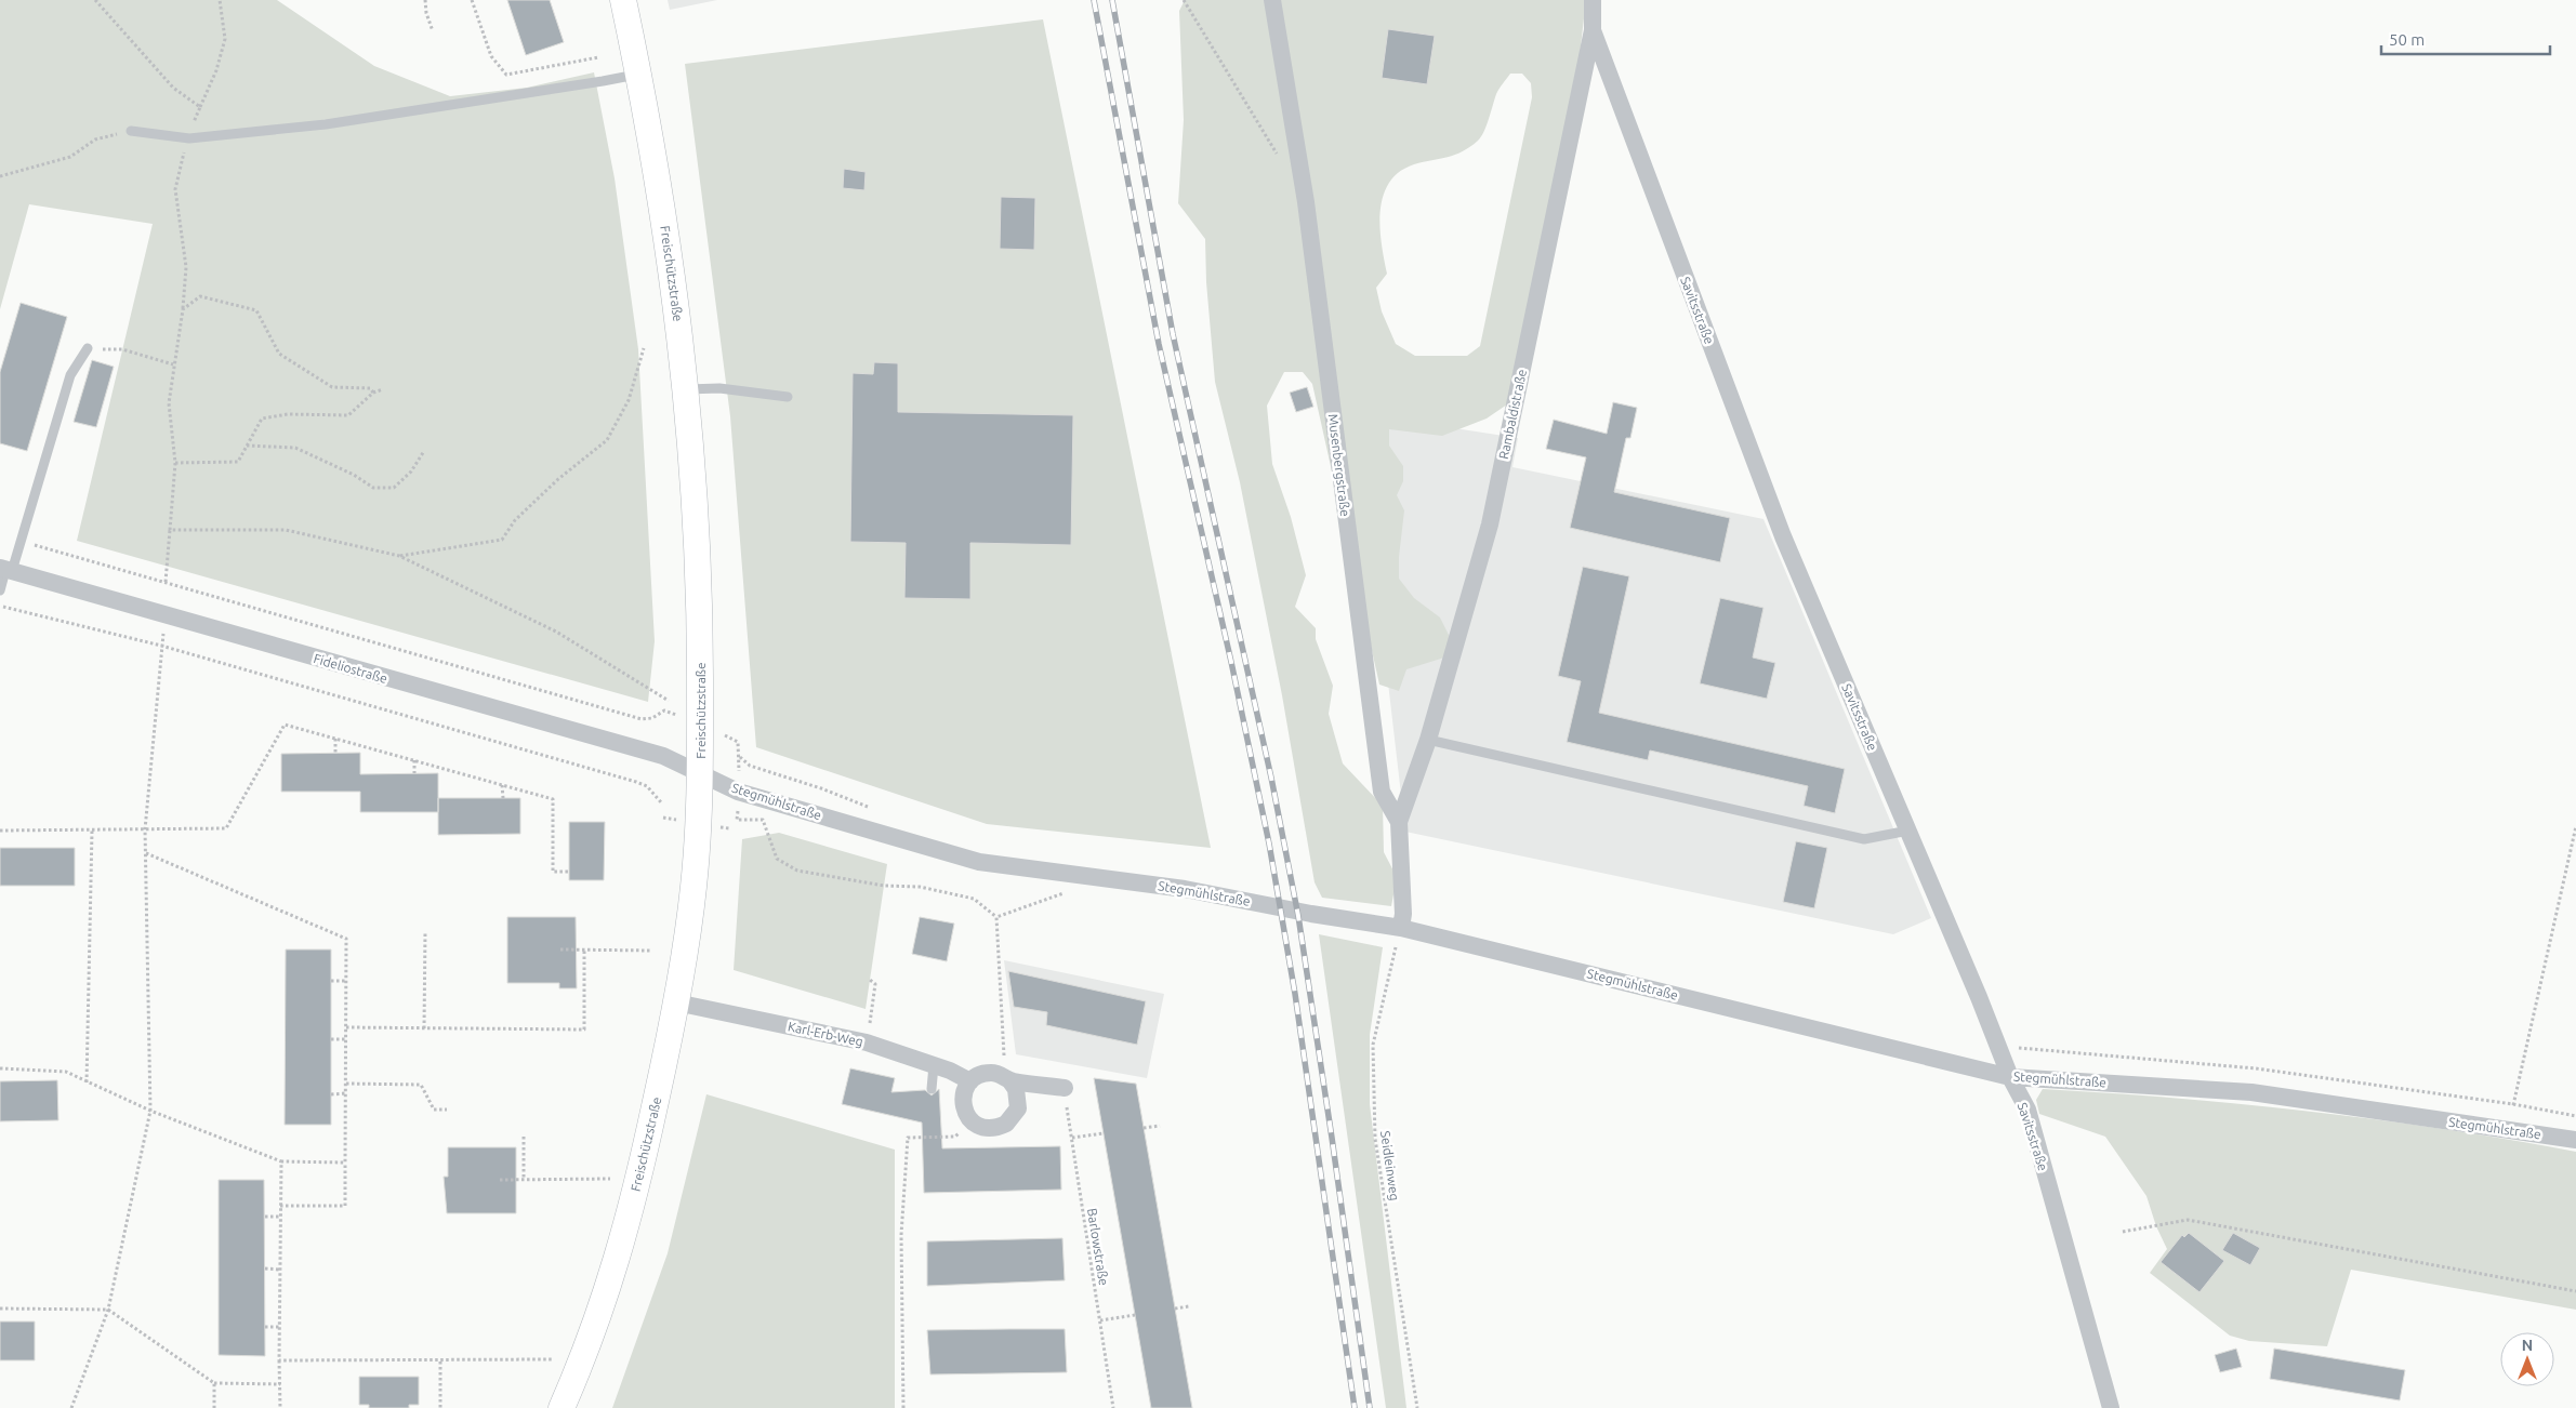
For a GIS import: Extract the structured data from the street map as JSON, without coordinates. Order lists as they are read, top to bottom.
{
  "streets": {
    "main road": ["Freischützstraße"],
    "street": [
      "Savitsstraße",
      "Rambaldistraße",
      "Musenbergstraße",
      "Fideliostraße",
      "Stegmühlstraße",
      "Karl-Erb-Weg"
    ],
    "path": ["Seidleinweg", "Barlowstraße"]
  },
  "crossings": [
    ["Freischützstraße", "Fideliostraße"],
    ["Freischützstraße", "Stegmühlstraße"],
    ["Freischützstraße", "Karl-Erb-Weg"],
    ["Savitsstraße", "Rambaldistraße"],
    ["Savitsstraße", "Stegmühlstraße"],
    ["Rambaldistraße", "Musenbergstraße"],
    ["Musenbergstraße", "Stegmühlstraße"],
    ["Musenbergstraße", "Seidleinweg"],
    ["Fideliostraße", "Stegmühlstraße"],
    ["Stegmühlstraße", "Seidleinweg"]
  ],
  "scale_bar": "50 m",
  "north": "top"
}
